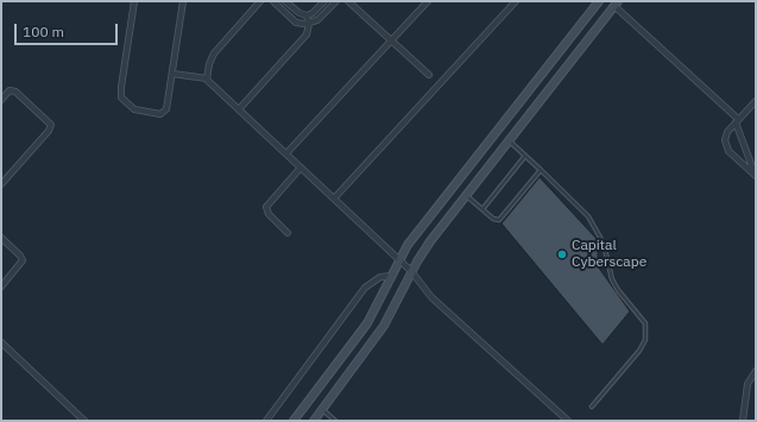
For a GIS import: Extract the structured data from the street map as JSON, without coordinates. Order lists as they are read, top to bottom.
{
  "places": ["Capital Cyberscape"],
  "scale_bar": "100 m"
}
